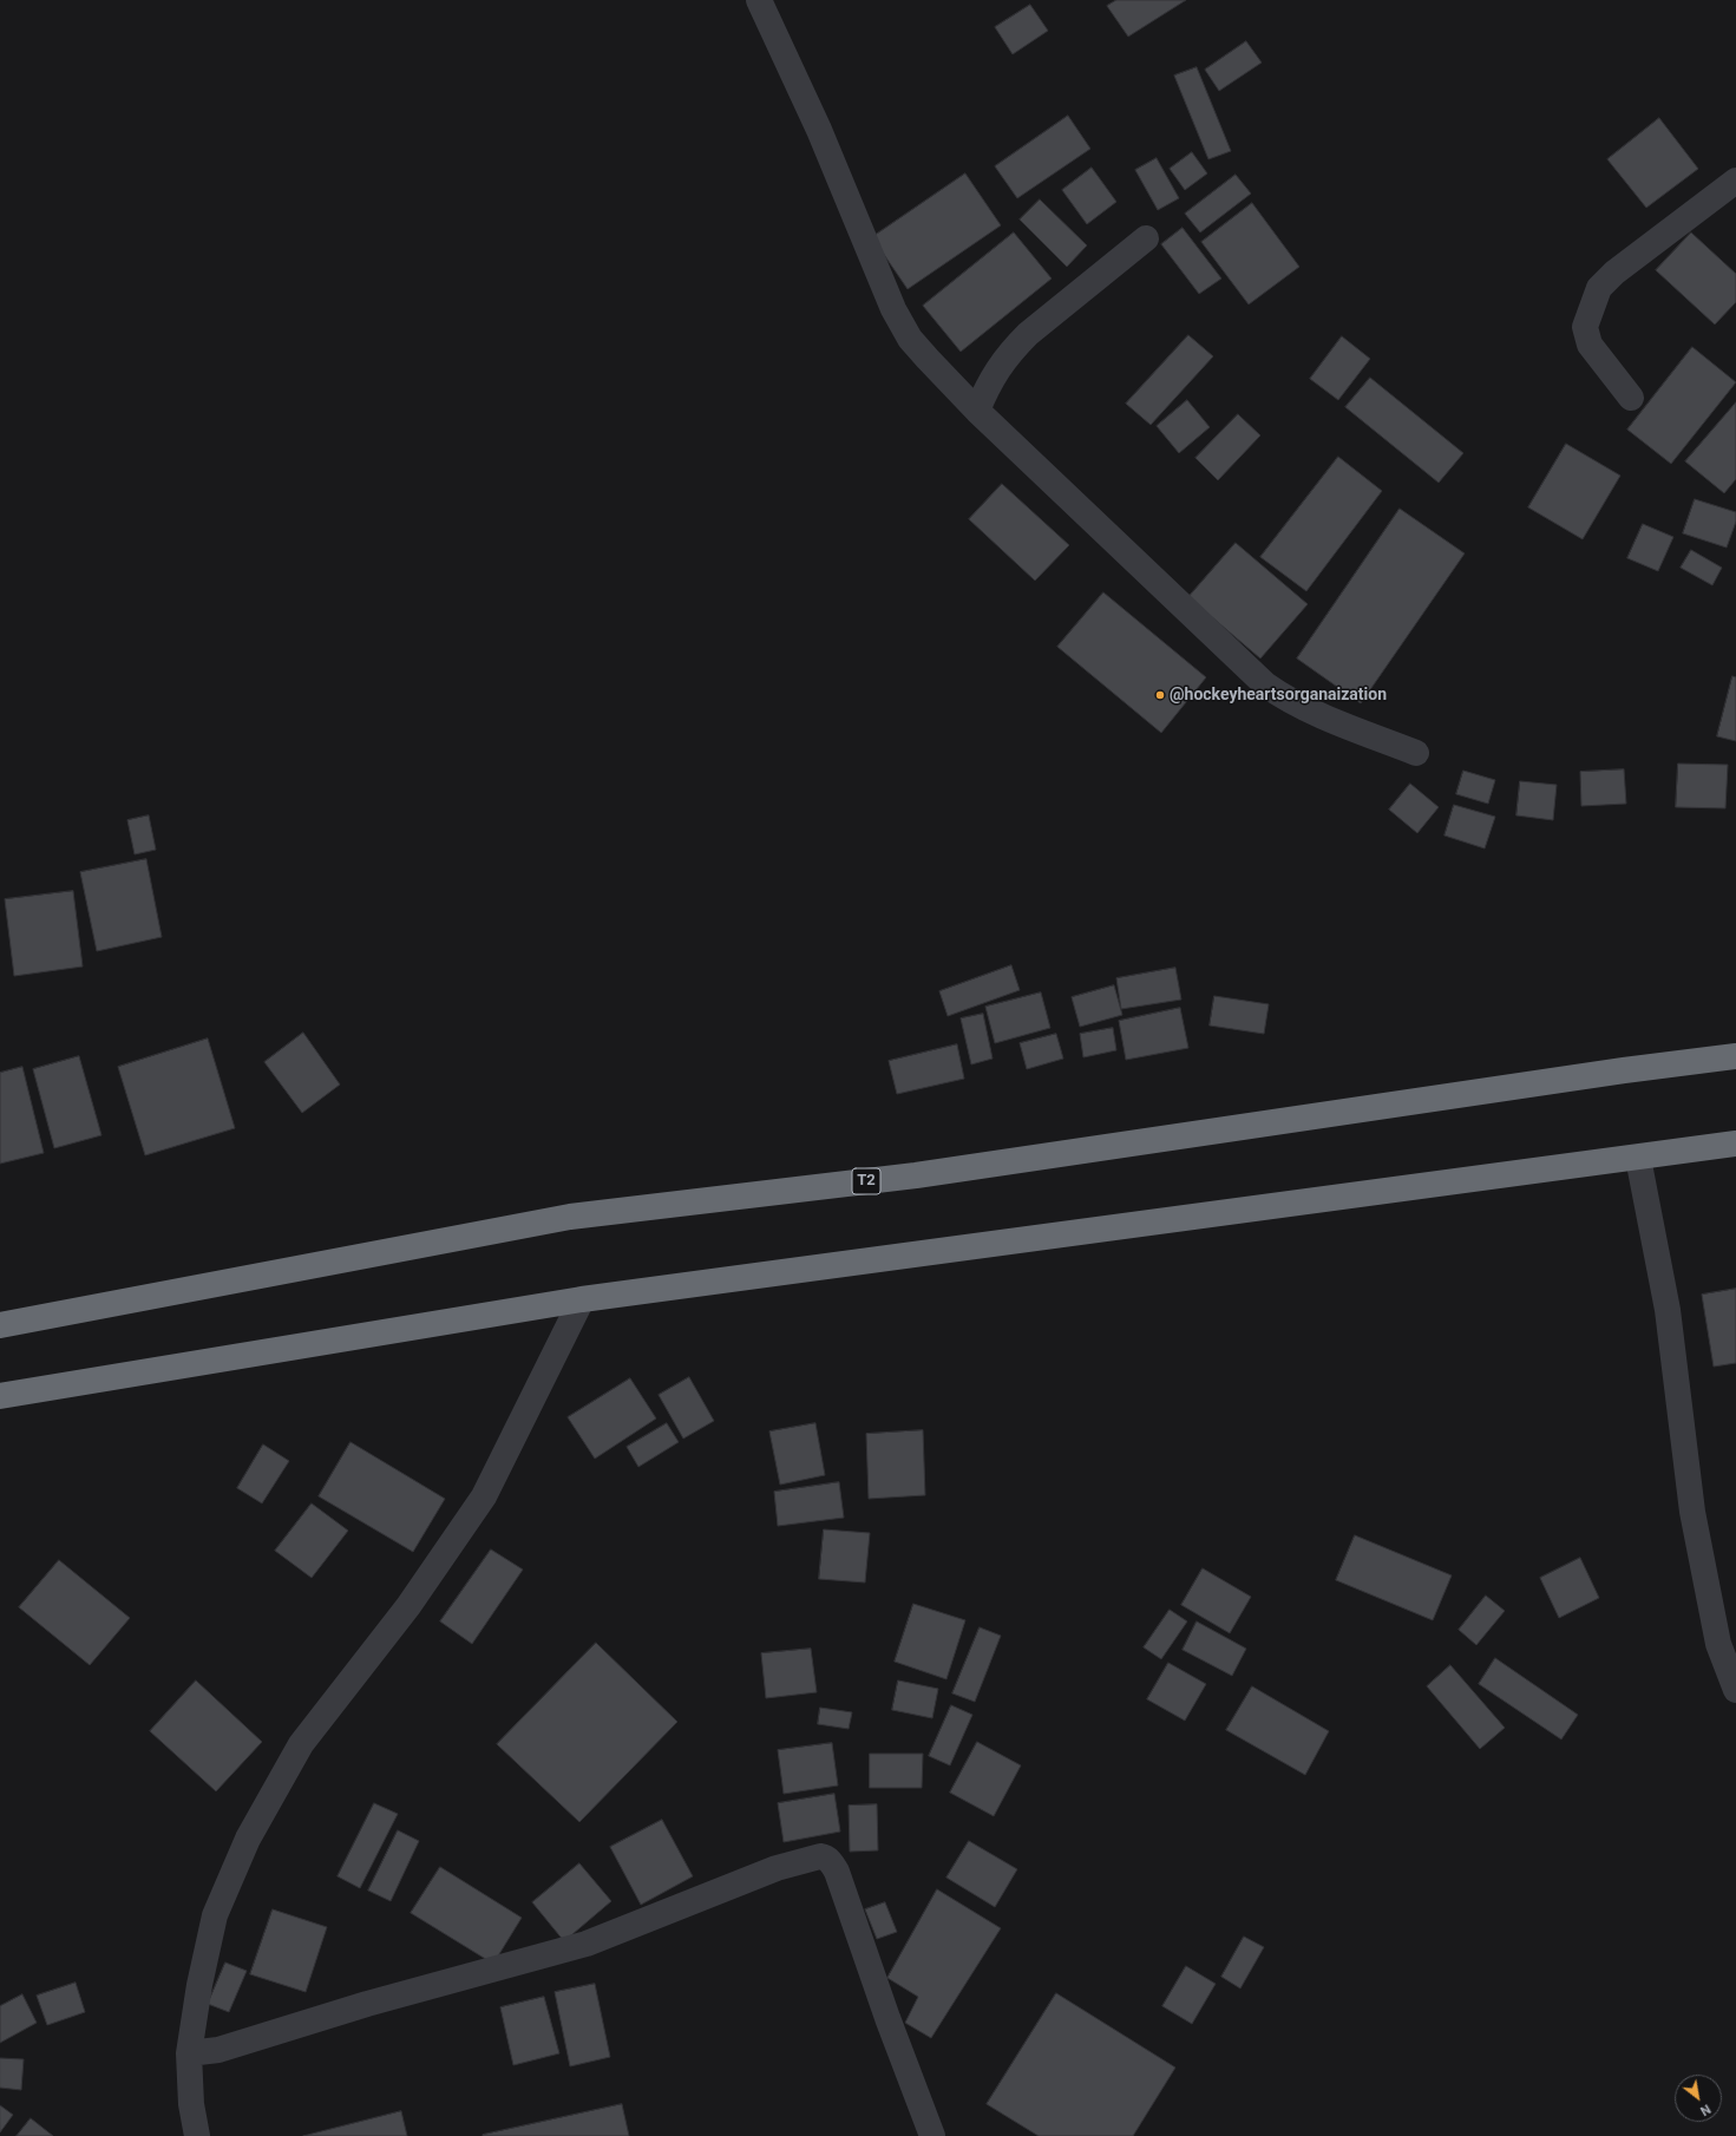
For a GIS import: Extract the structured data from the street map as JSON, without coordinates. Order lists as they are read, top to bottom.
{
  "streets": {
    "highway": ["T2"]
  },
  "places": ["@hockeyheartsorganaization"],
  "north": "bottom right"
}
